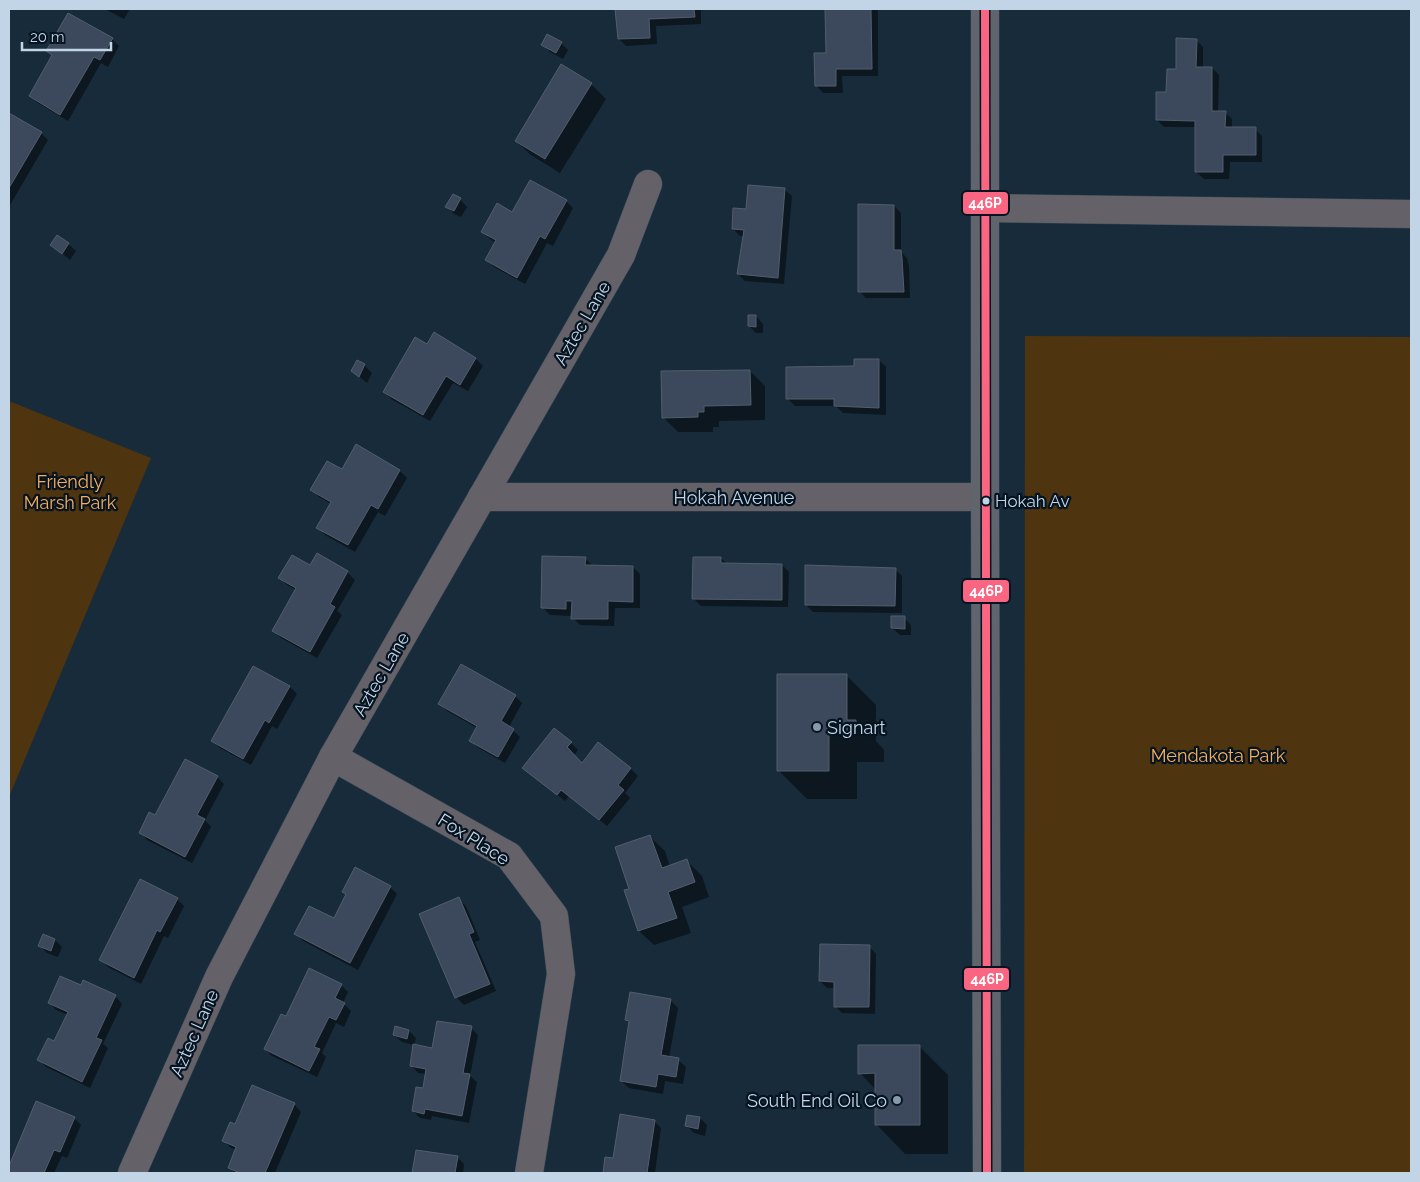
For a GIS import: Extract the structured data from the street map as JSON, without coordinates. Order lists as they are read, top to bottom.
{
  "streets": {
    "street": ["Aztec Lane", "Hokah Avenue", "Fox Place"]
  },
  "crossings": [
    ["Aztec Lane", "Hokah Avenue"],
    ["Aztec Lane", "Fox Place"]
  ],
  "parks": ["Friendly Marsh Park", "Mendakota Park"],
  "places": ["Hokah Av", "Signart", "South End Oil Co"],
  "lines": ["transit line 446P"],
  "scale_bar": "20 m"
}
